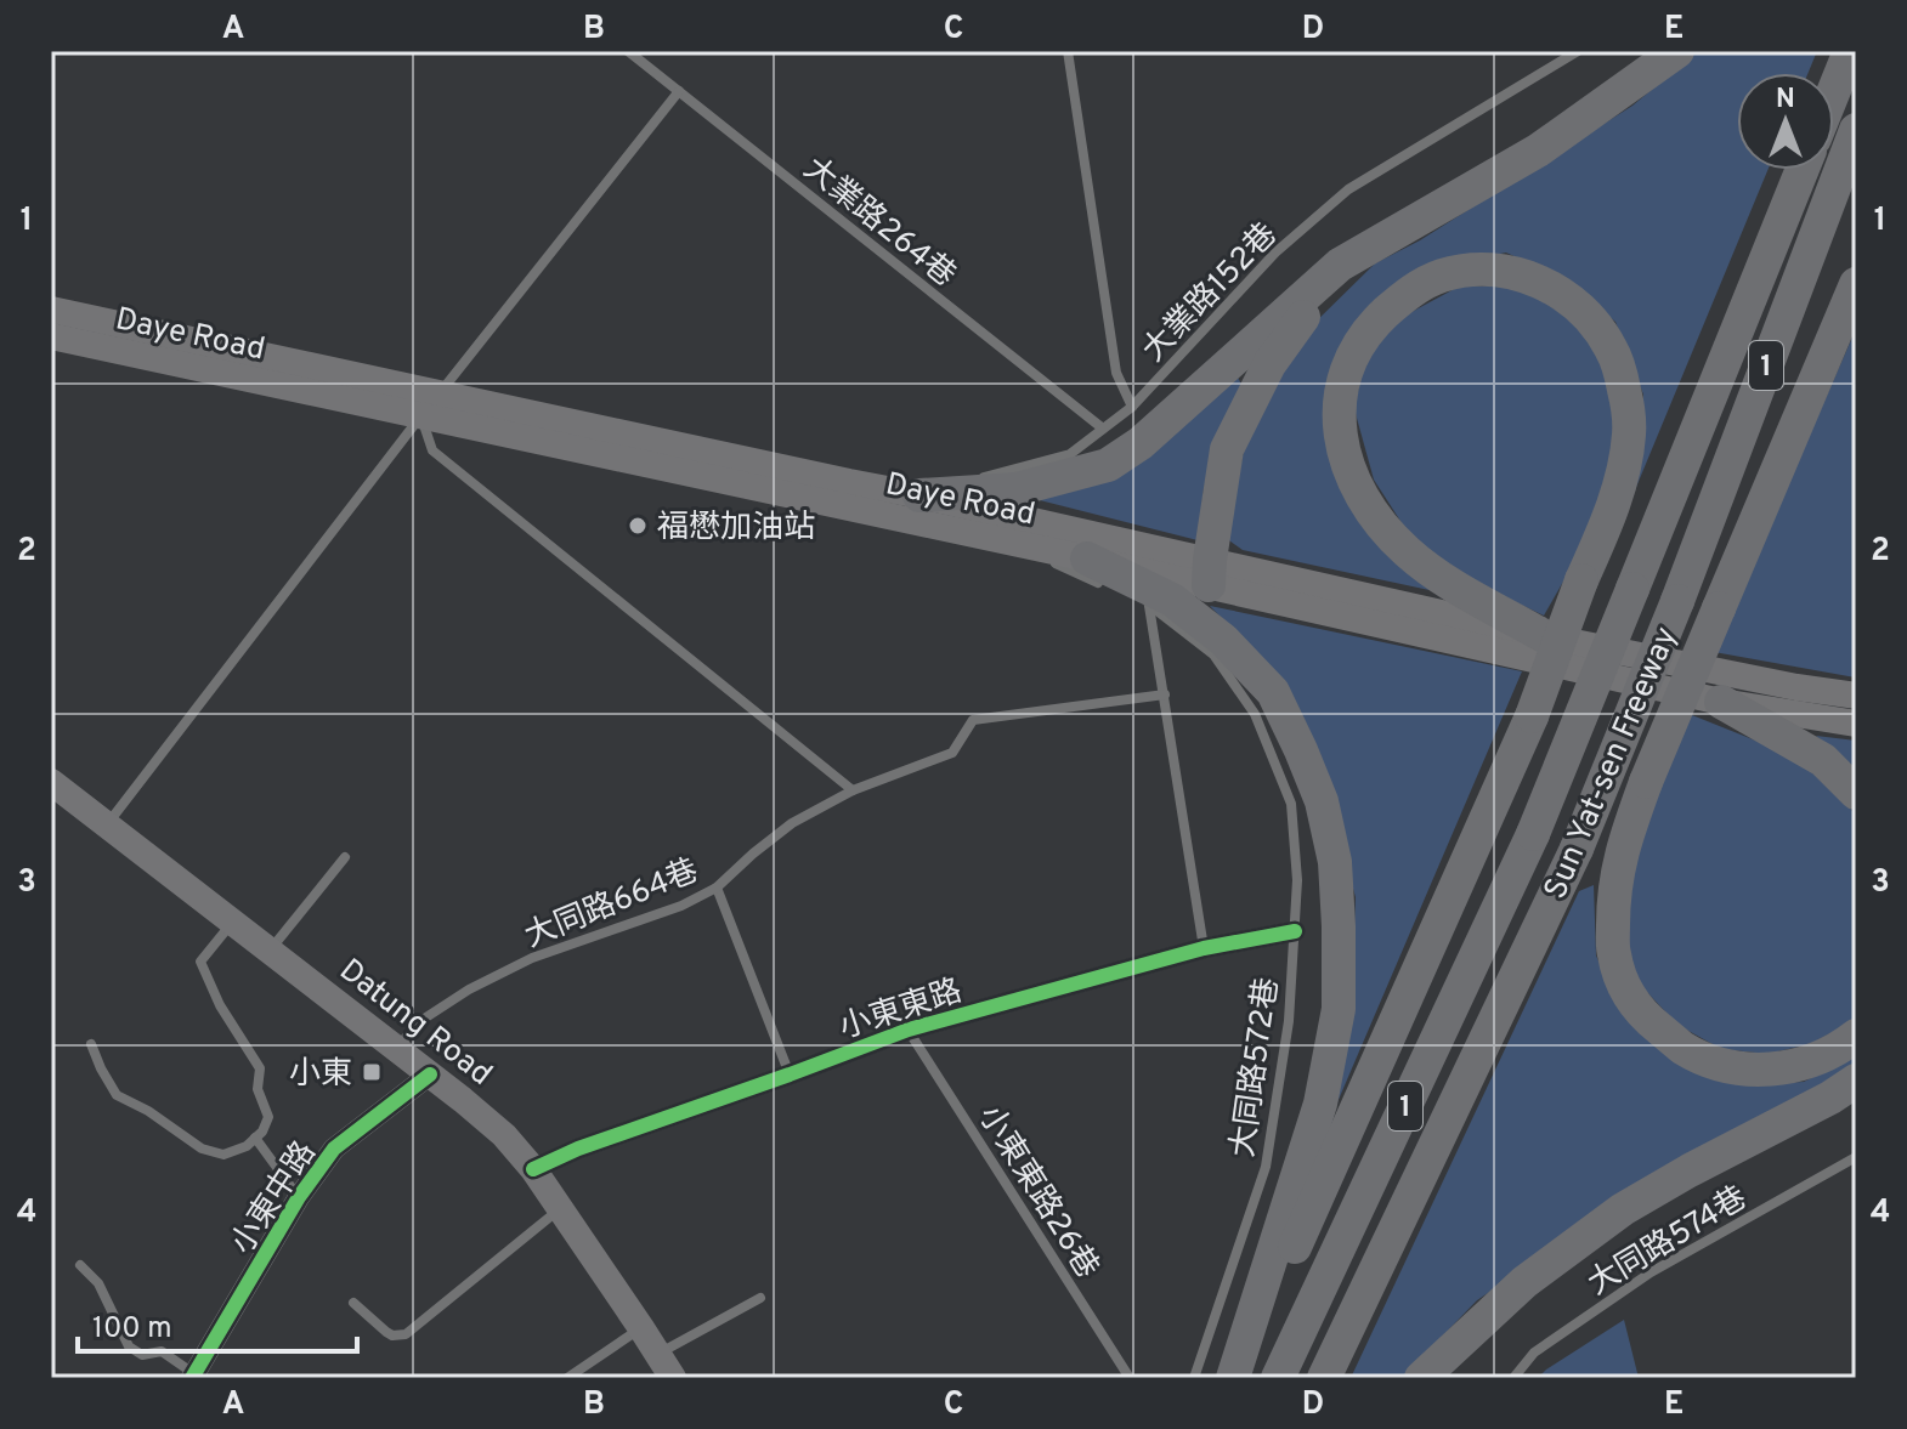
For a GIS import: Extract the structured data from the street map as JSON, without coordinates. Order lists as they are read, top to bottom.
{
  "streets": {
    "highway": ["1", "Sun Yat-sen Freeway"],
    "main road": ["Daye Road", "Datung Road"],
    "street": ["小東東路", "小東中路"],
    "lane": [
      "大業路264巷",
      "大業路152巷",
      "大同路664巷",
      "大同路572巷",
      "小東東路26巷",
      "大同路574巷"
    ]
  },
  "crossings": [
    ["大業路264巷", "大業路152巷"],
    ["大同路664巷", "Datung Road"],
    ["小東東路", "Datung Road"],
    ["小東東路", "大同路572巷"],
    ["小東東路", "小東東路26巷"],
    ["Datung Road", "小東中路"]
  ],
  "places": {
    "other": ["福懋加油站"],
    "transit": ["小東"]
  },
  "scale_bar": "100 m",
  "north": "top",
  "grid": {
    "columns": [
      "A",
      "B",
      "C",
      "D",
      "E"
    ],
    "rows": [
      "1",
      "2",
      "3",
      "4"
    ]
  }
}
